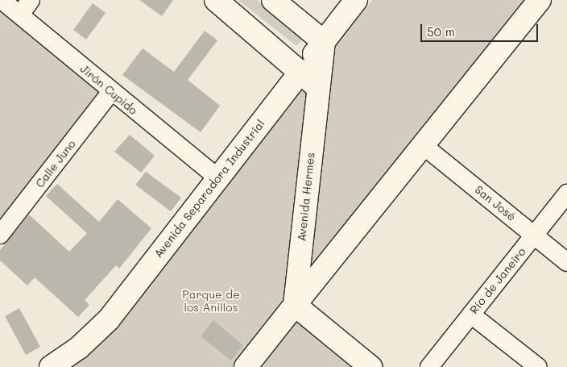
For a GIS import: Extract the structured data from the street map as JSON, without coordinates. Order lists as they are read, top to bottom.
{
  "streets": {
    "main road": ["Avenida Separadora Industrial", "Avenida Hermes"],
    "street": [
      "Jirón Cupido",
      "Calle Juno",
      "San José",
      "Río de Janeiro"
    ]
  },
  "crossings": [
    ["Jirón Cupido", "Calle Juno"],
    ["Jirón Cupido", "Avenida Separadora Industrial"],
    ["Avenida Separadora Industrial", "Avenida Hermes"],
    ["San José", "Río de Janeiro"]
  ],
  "parks": ["Parque de los Anillos"],
  "scale_bar": "50 m"
}
